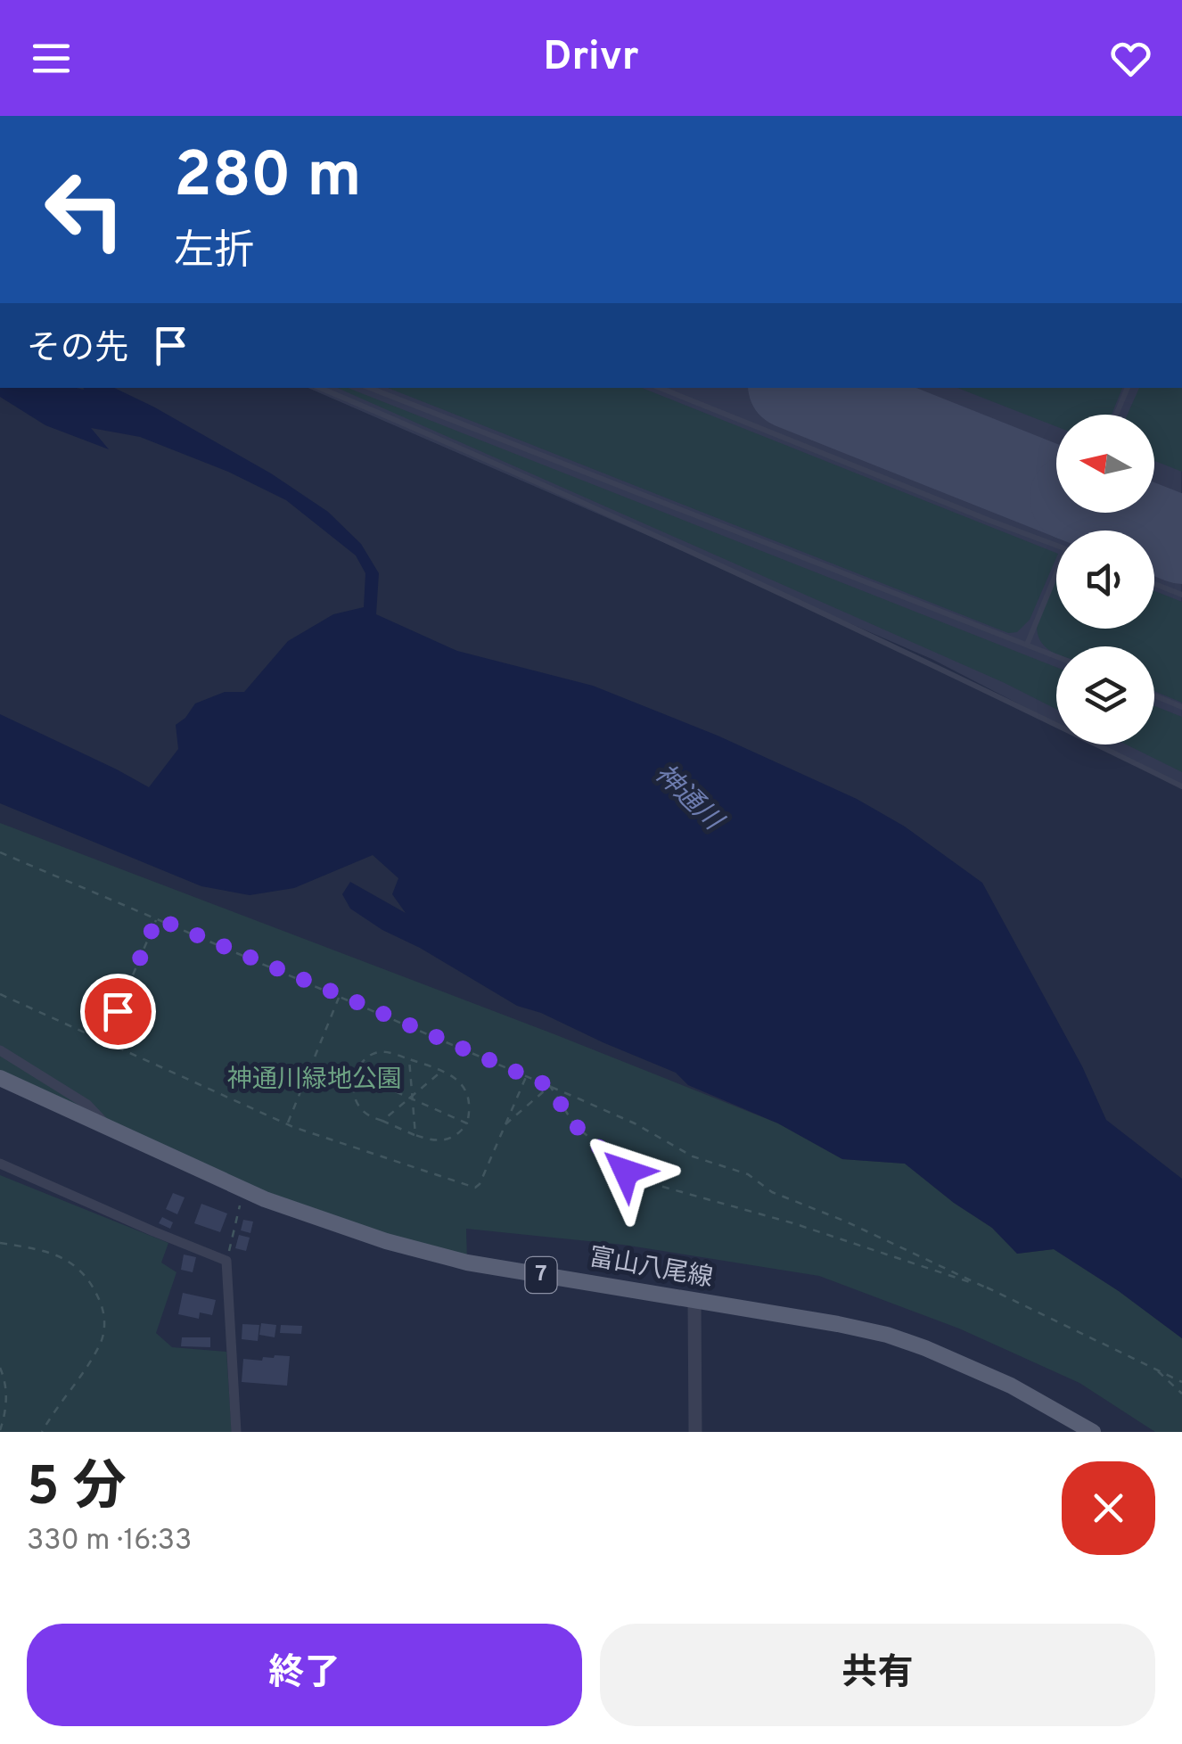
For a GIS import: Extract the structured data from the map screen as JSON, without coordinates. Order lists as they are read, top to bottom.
{
  "streets": {
    "main road": ["富山八尾線", "7"]
  },
  "water": ["神通川"],
  "parks": ["神通川緑地公園"],
  "north": "left",
  "page": {
    "header": "Drivr",
    "turn": ["280 m", "左折"],
    "then": "その先",
    "heading": ["5 分", "330 m · 16:33"],
    "buttons": ["終了", "共有"]
  }
}
